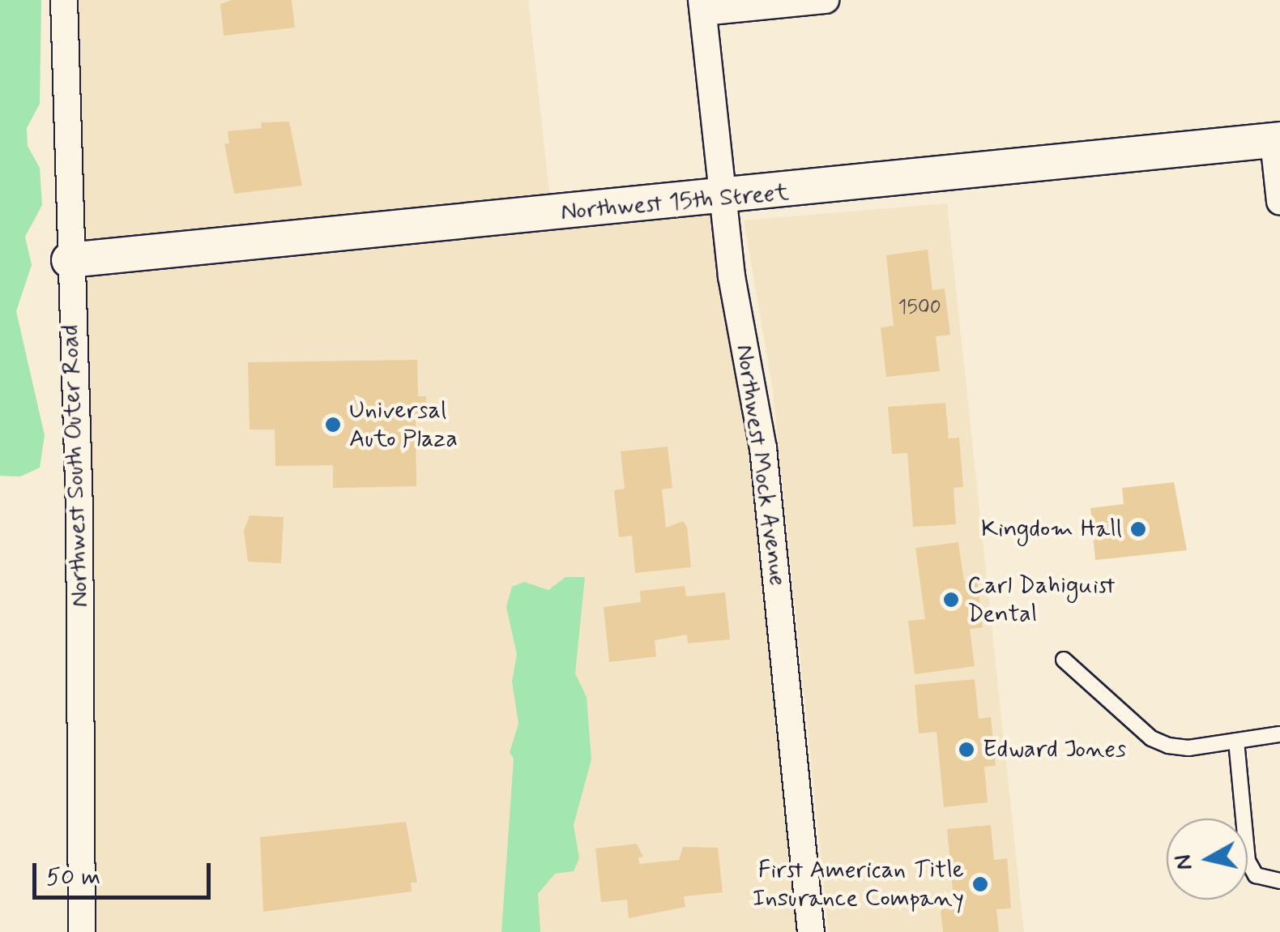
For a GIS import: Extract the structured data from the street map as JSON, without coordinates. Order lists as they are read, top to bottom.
{
  "streets": {
    "street": ["Northwest 15th Street", "Northwest Mock Avenue", "Northwest South Outer Road"]
  },
  "crossings": [
    ["Northwest 15th Street", "Northwest Mock Avenue"],
    ["Northwest 15th Street", "Northwest South Outer Road"]
  ],
  "places": [
    "Universal Auto Plaza",
    "Kingdom Hall",
    "Carl Dahiguist Dental",
    "Edward Jones",
    "First American Title Insurance Company"
  ],
  "house_numbers": ["1500"],
  "scale_bar": "50 m",
  "north": "left"
}
